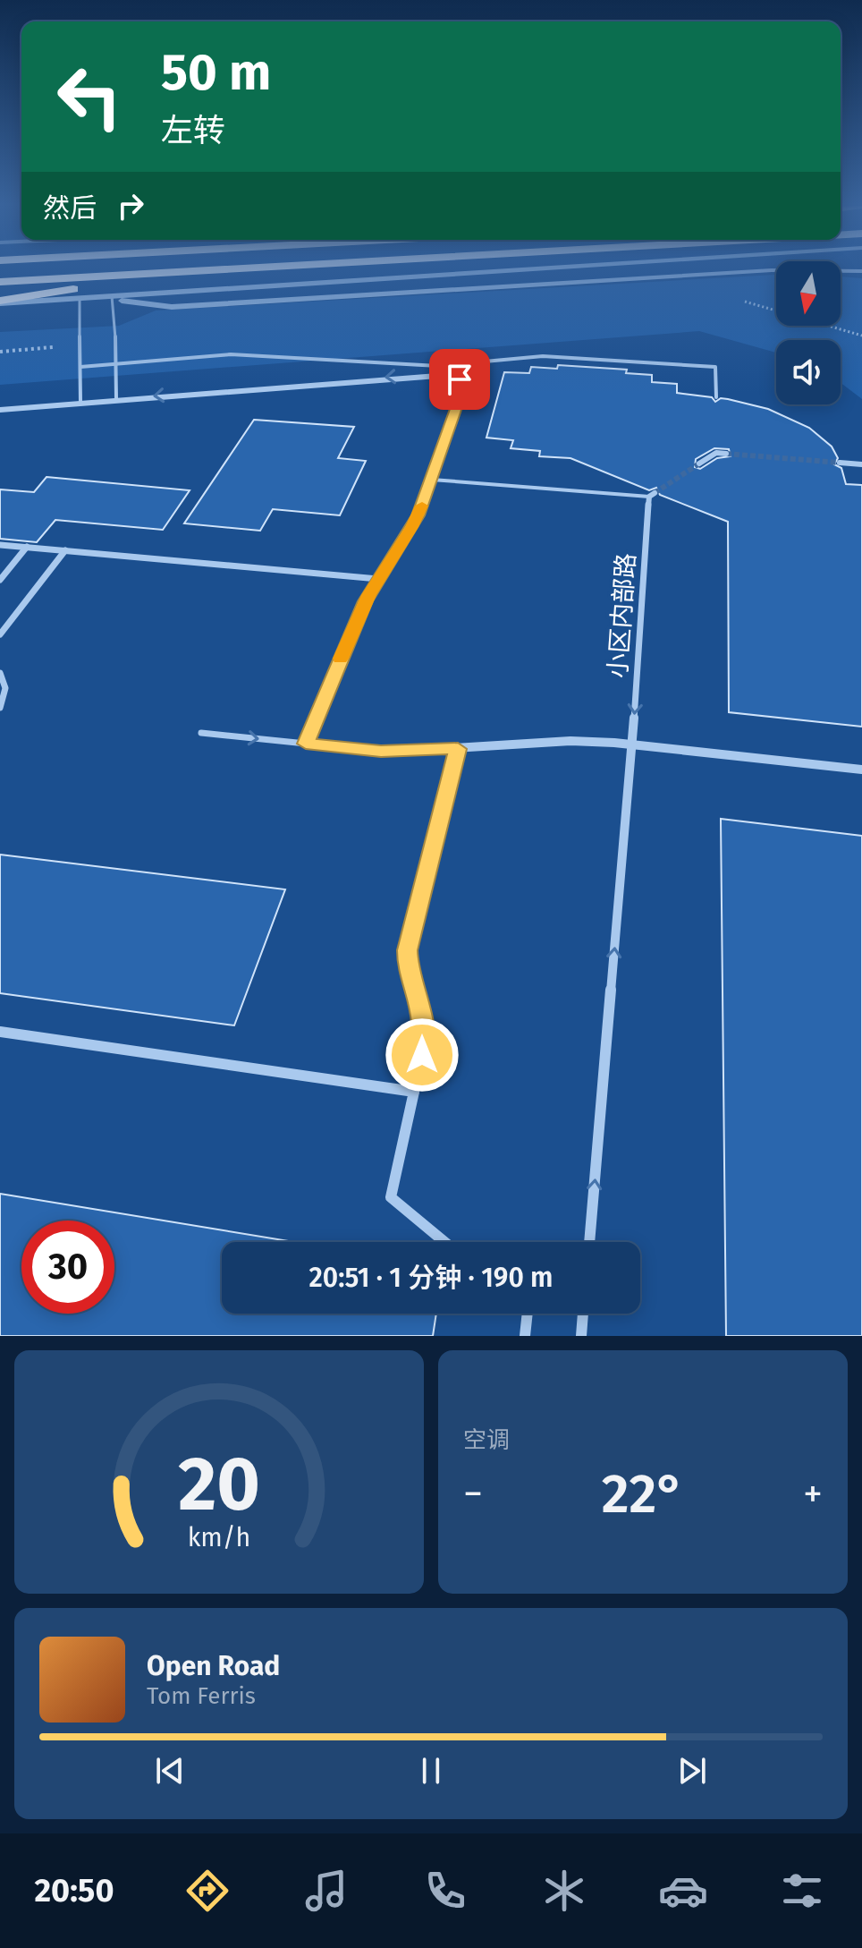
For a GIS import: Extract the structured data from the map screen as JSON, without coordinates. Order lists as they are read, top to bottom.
{
  "streets": {
    "street": ["小区内部路"]
  },
  "north": "bottom",
  "page": {
    "turn": ["50 m", "左转"],
    "then": "然后",
    "limit": "30",
    "trip": "20:51 · 1 分钟 · 190 m",
    "tile": "空调",
    "heat": ["−", "22°", "+"],
    "song": ["Open Road", "Tom Ferris"],
    "tabs": "20:50",
    "gauge": ["20", "km/h"]
  }
}
